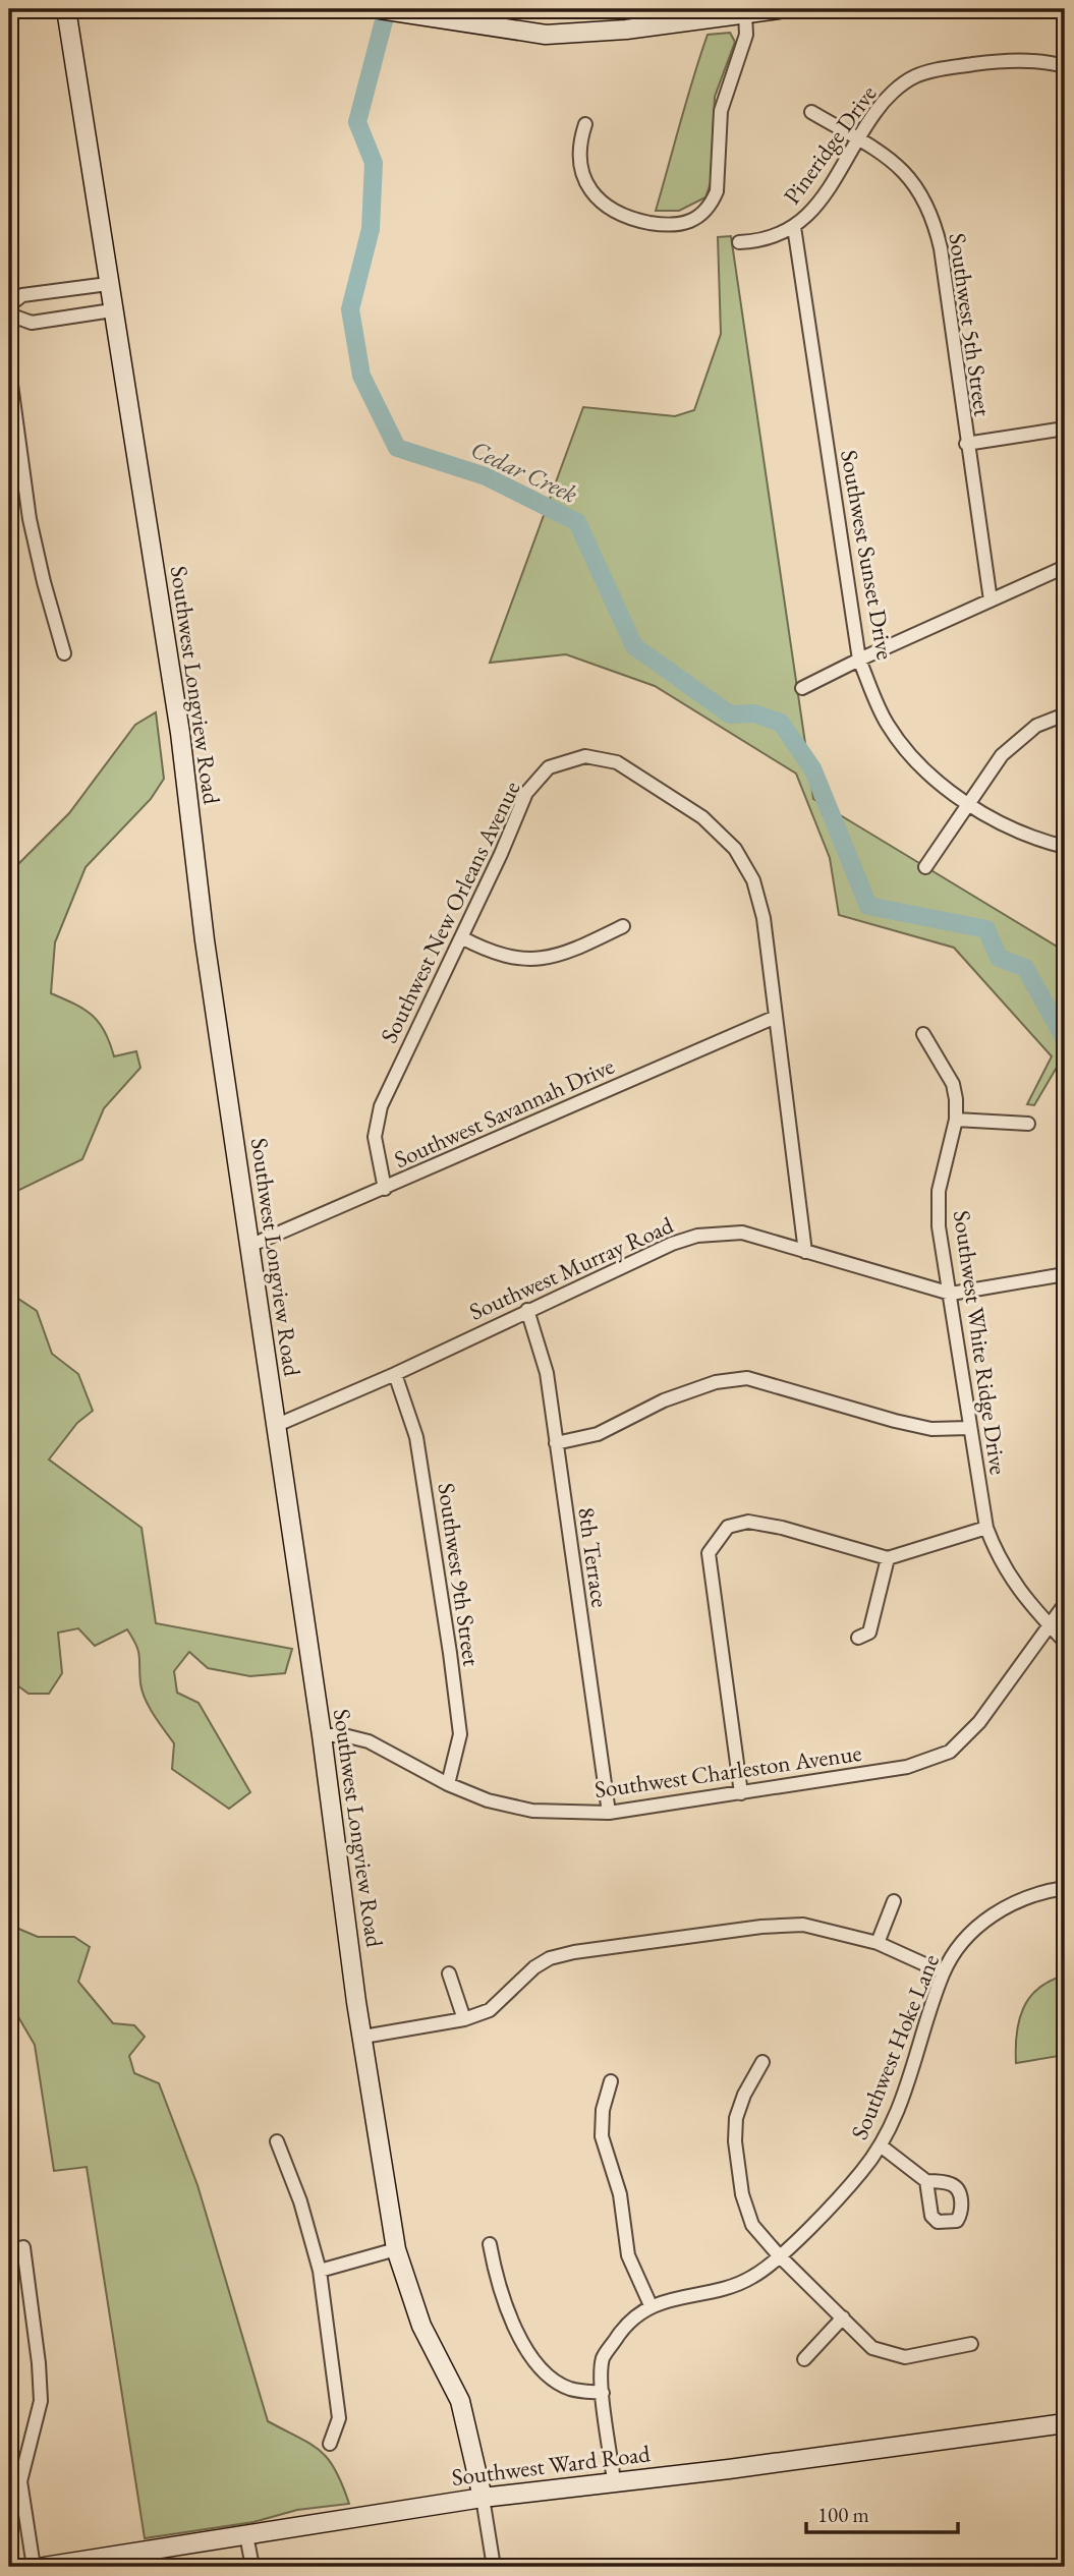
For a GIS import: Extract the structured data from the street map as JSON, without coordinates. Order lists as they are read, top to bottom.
{
  "streets": {
    "street": [
      "Pineridge Drive",
      "Southwest 5th Street",
      "Southwest Sunset Drive",
      "Southwest Longview Road",
      "Southwest New Orleans Avenue",
      "Southwest Savannah Drive",
      "Southwest Murray Road",
      "Southwest White Ridge Drive",
      "8th Terrace",
      "Southwest 9th Street",
      "Southwest Charleston Avenue",
      "Southwest Hoke Lane",
      "Southwest Ward Road"
    ]
  },
  "crossings": [
    ["Pineridge Drive", "Southwest 5th Street"],
    ["Pineridge Drive", "Southwest Sunset Drive"],
    ["Southwest Longview Road", "Southwest Savannah Drive"],
    ["Southwest Longview Road", "Southwest Murray Road"],
    ["Southwest Longview Road", "Southwest Charleston Avenue"],
    ["Southwest Longview Road", "Southwest Ward Road"],
    ["Southwest New Orleans Avenue", "Southwest Savannah Drive"],
    ["Southwest New Orleans Avenue", "Southwest Murray Road"],
    ["Southwest Murray Road", "Southwest White Ridge Drive"],
    ["Southwest Murray Road", "8th Terrace"],
    ["Southwest Murray Road", "Southwest 9th Street"],
    ["Southwest White Ridge Drive", "Southwest Charleston Avenue"],
    ["8th Terrace", "Southwest Charleston Avenue"],
    ["Southwest 9th Street", "Southwest Charleston Avenue"],
    ["Southwest Hoke Lane", "Southwest Ward Road"]
  ],
  "water": ["Cedar Creek"],
  "scale_bar": "100 m"
}
